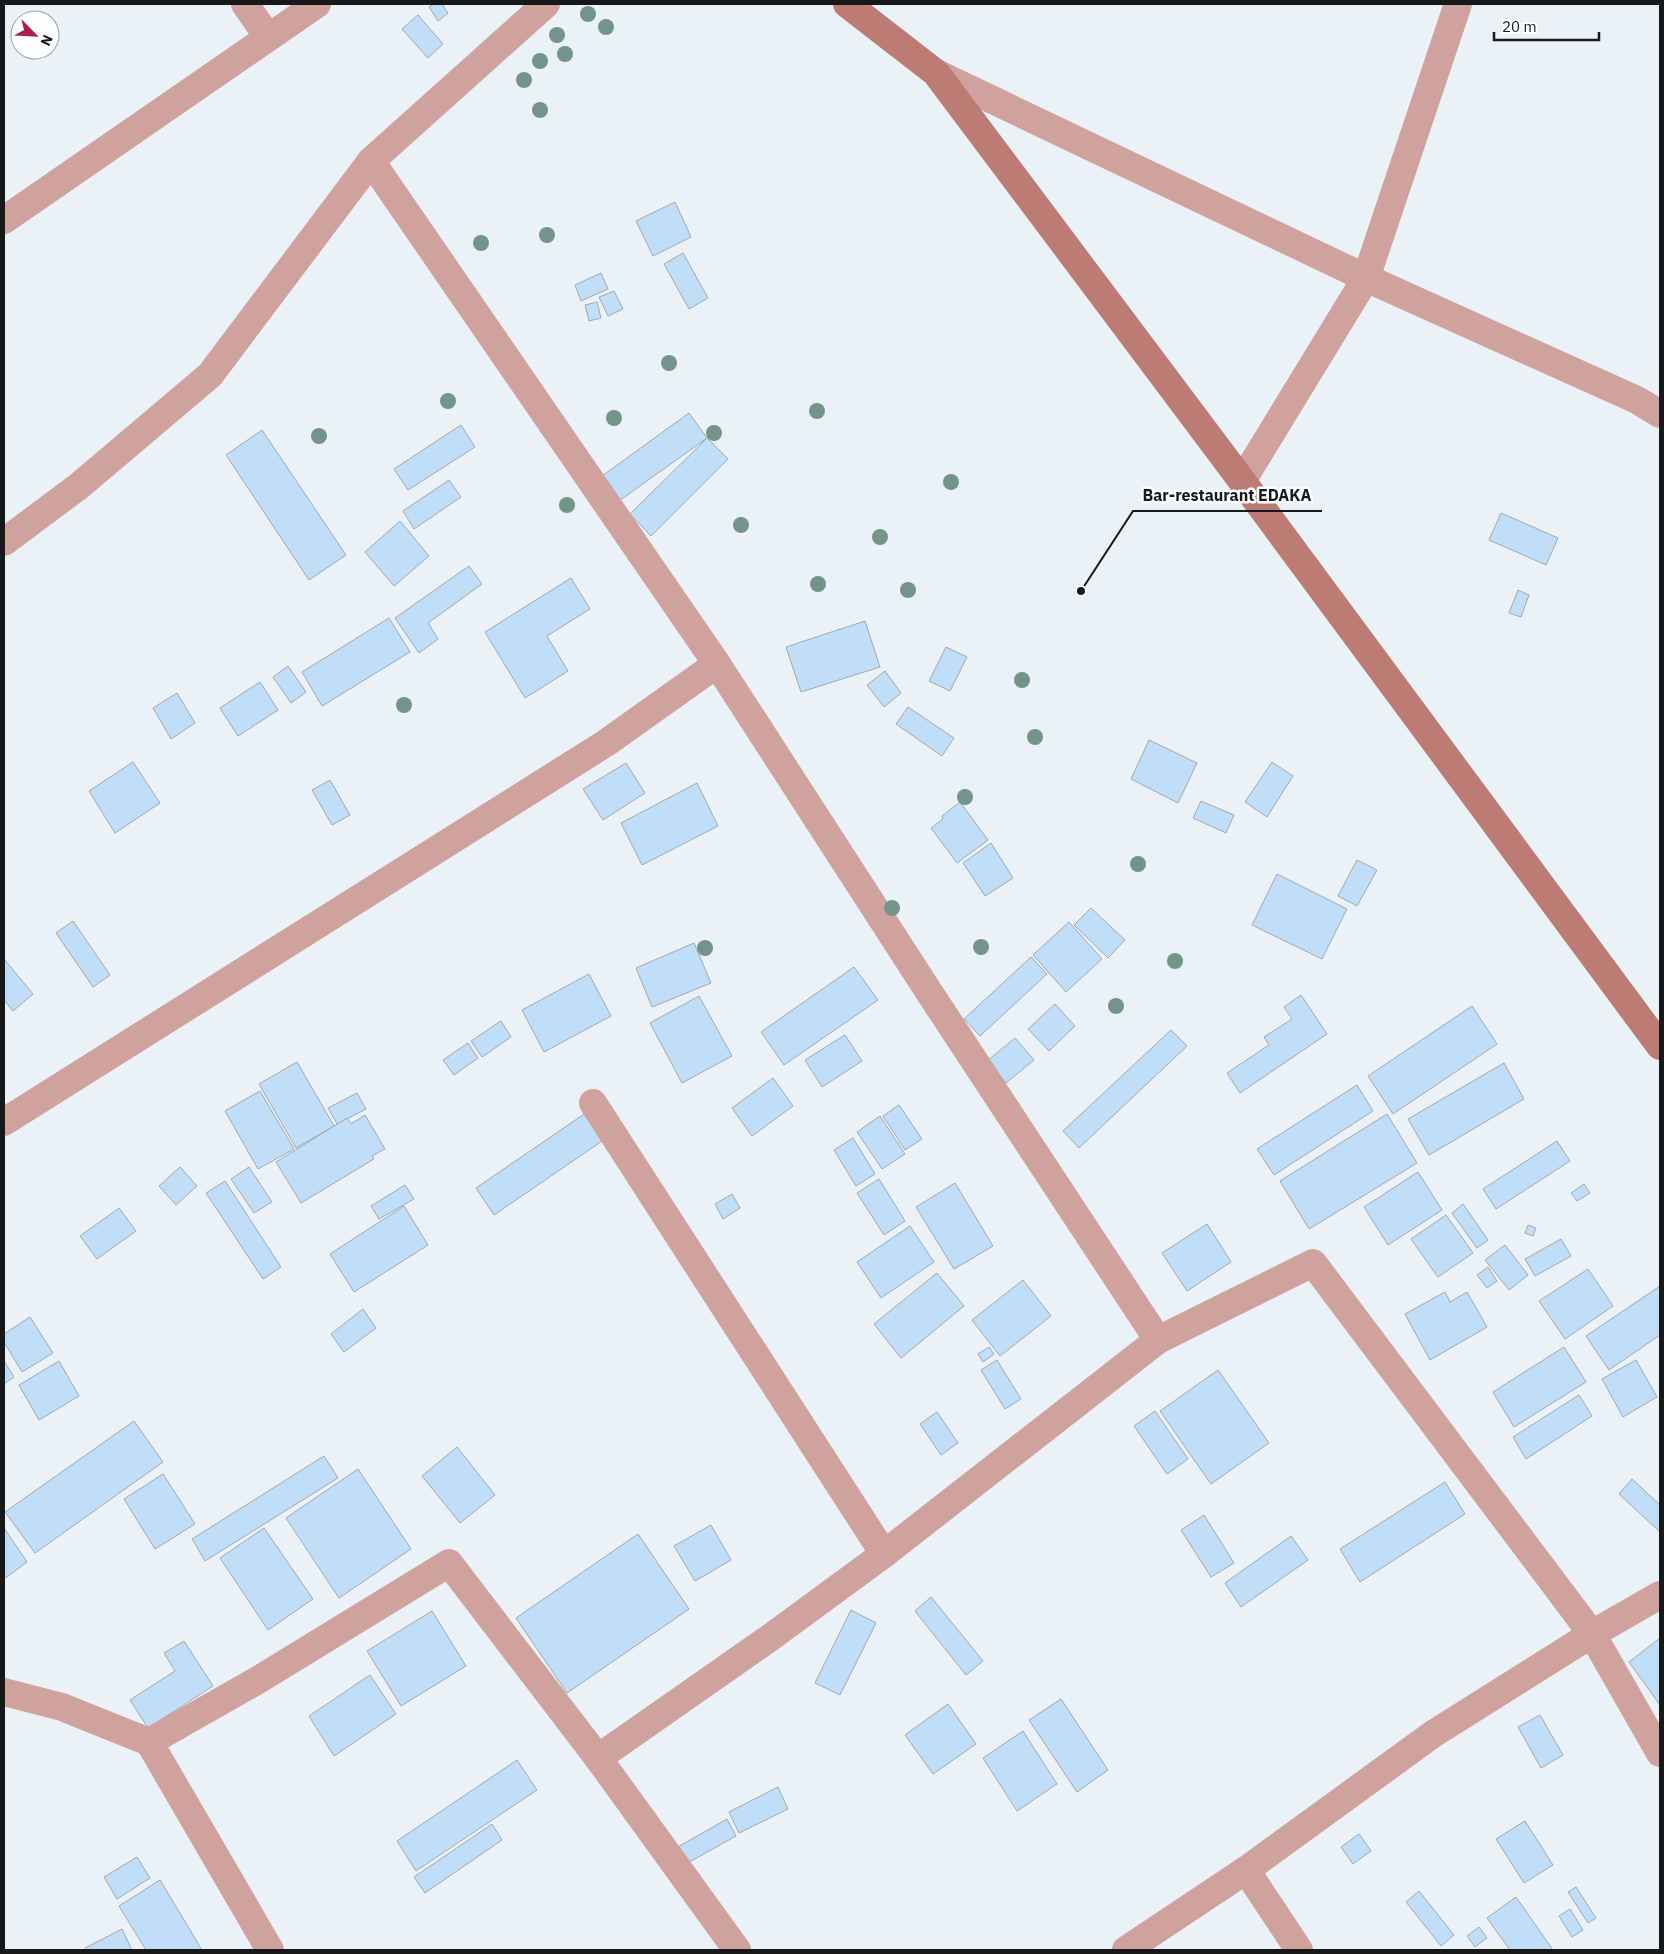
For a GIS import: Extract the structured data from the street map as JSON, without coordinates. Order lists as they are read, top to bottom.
{
  "places": ["Bar-restaurant EDAKA"],
  "scale_bar": "20 m",
  "north": "bottom right"
}
